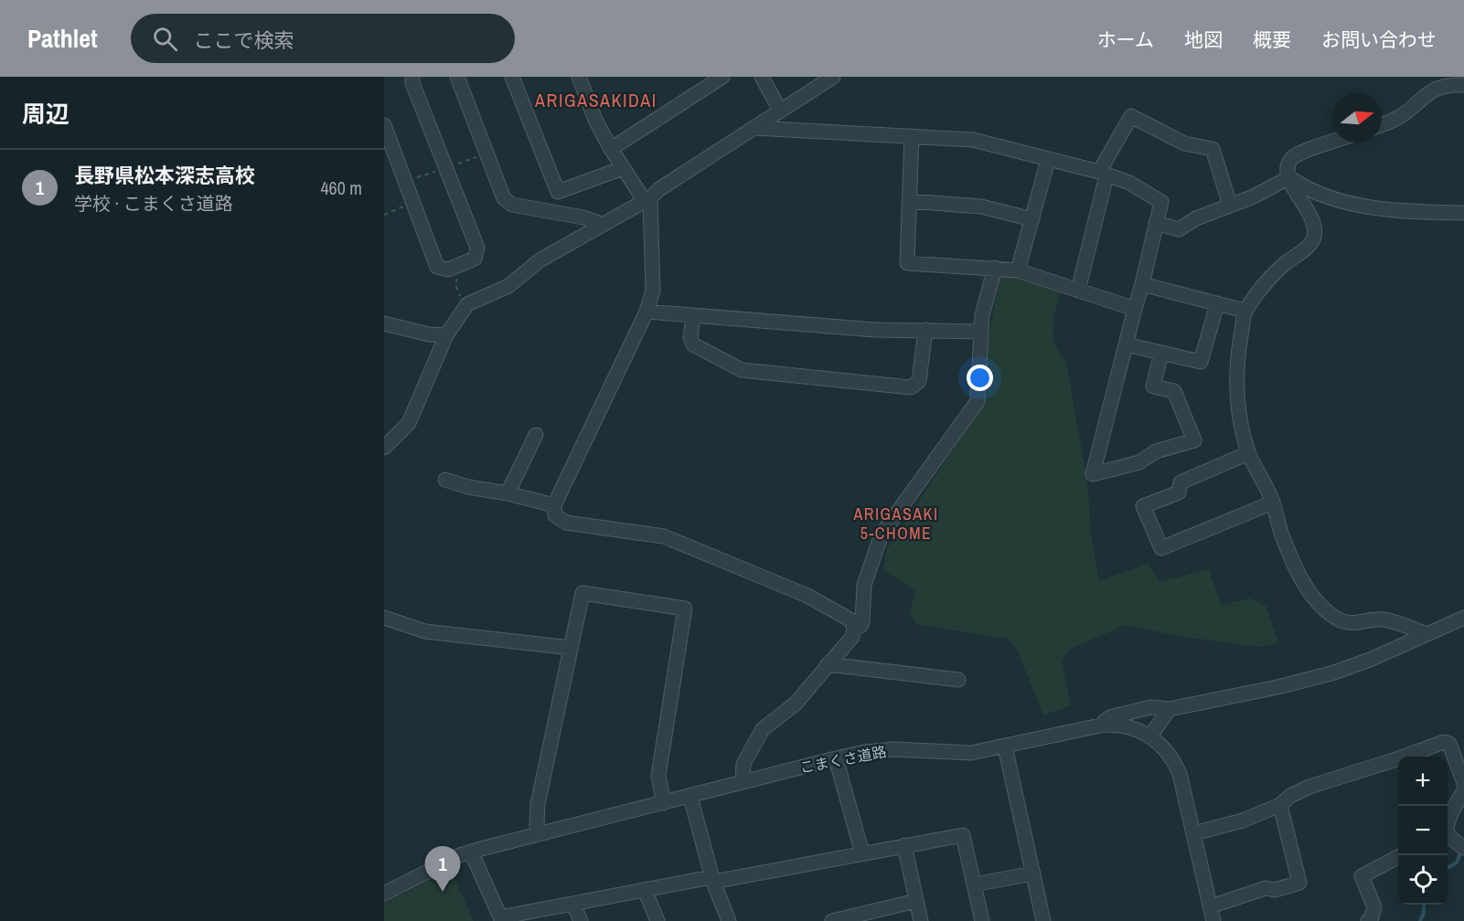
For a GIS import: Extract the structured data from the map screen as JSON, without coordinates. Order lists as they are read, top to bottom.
{
  "streets": {
    "street": ["こまくさ道路"]
  },
  "districts": ["ARIGASAKIDAI", "ARIGASAKI 5-CHOME"],
  "north": "right",
  "page": {
    "header": "Pathlet",
    "search": "ここで検索",
    "nav": [
      "ホーム",
      "地図",
      "概要",
      "お問い合わせ"
    ],
    "heading": "周辺",
    "list": [
      {
        "mark": "1",
        "name": "長野県松本深志高校",
        "note": "学校 · こまくさ道路",
        "value": "460 m"
      }
    ],
    "map_buttons": ["+", "−"],
    "pins": "1"
  }
}
